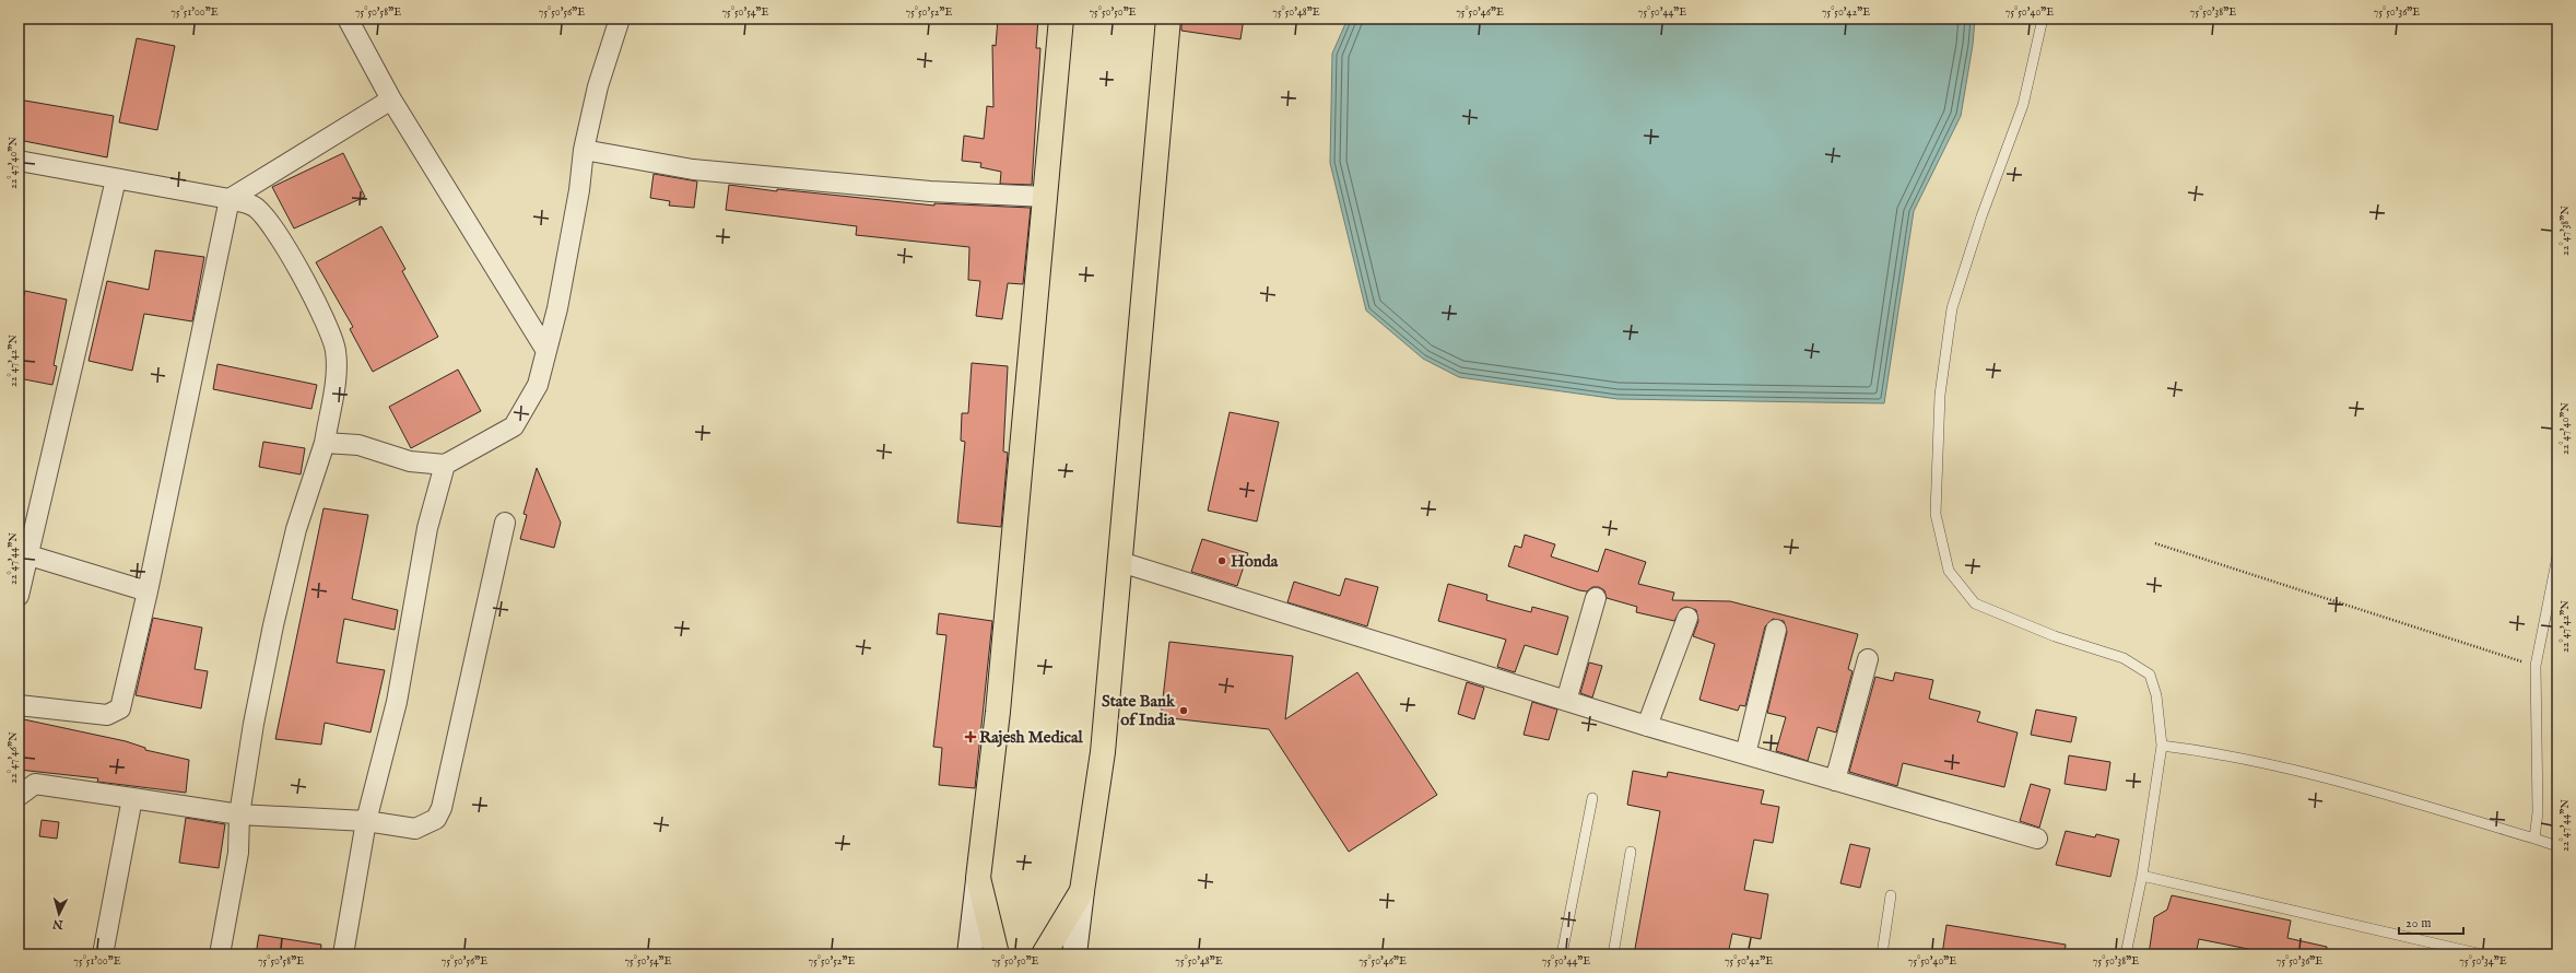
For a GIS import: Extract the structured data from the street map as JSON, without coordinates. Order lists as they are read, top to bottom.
{
  "places": {
    "other": ["Honda", "State Bank of India"],
    "health": ["Rajesh Medical"]
  },
  "scale_bar": "20 m",
  "north": "bottom",
  "coordinates": [
    "75°51'00\"E",
    "75°50'58\"E",
    "75°50'56\"E",
    "75°50'54\"E",
    "75°50'52\"E",
    "75°50'50\"E",
    "75°50'48\"E",
    "75°50'46\"E",
    "75°50'44\"E",
    "75°50'42\"E",
    "75°50'40\"E",
    "75°50'38\"E",
    "75°50'36\"E",
    "22°47'40\"N",
    "22°47'38\"N",
    "22°47'42\"N",
    "22°47'44\"N",
    "22°47'46\"N",
    "75°50'34\"E"
  ]
}
